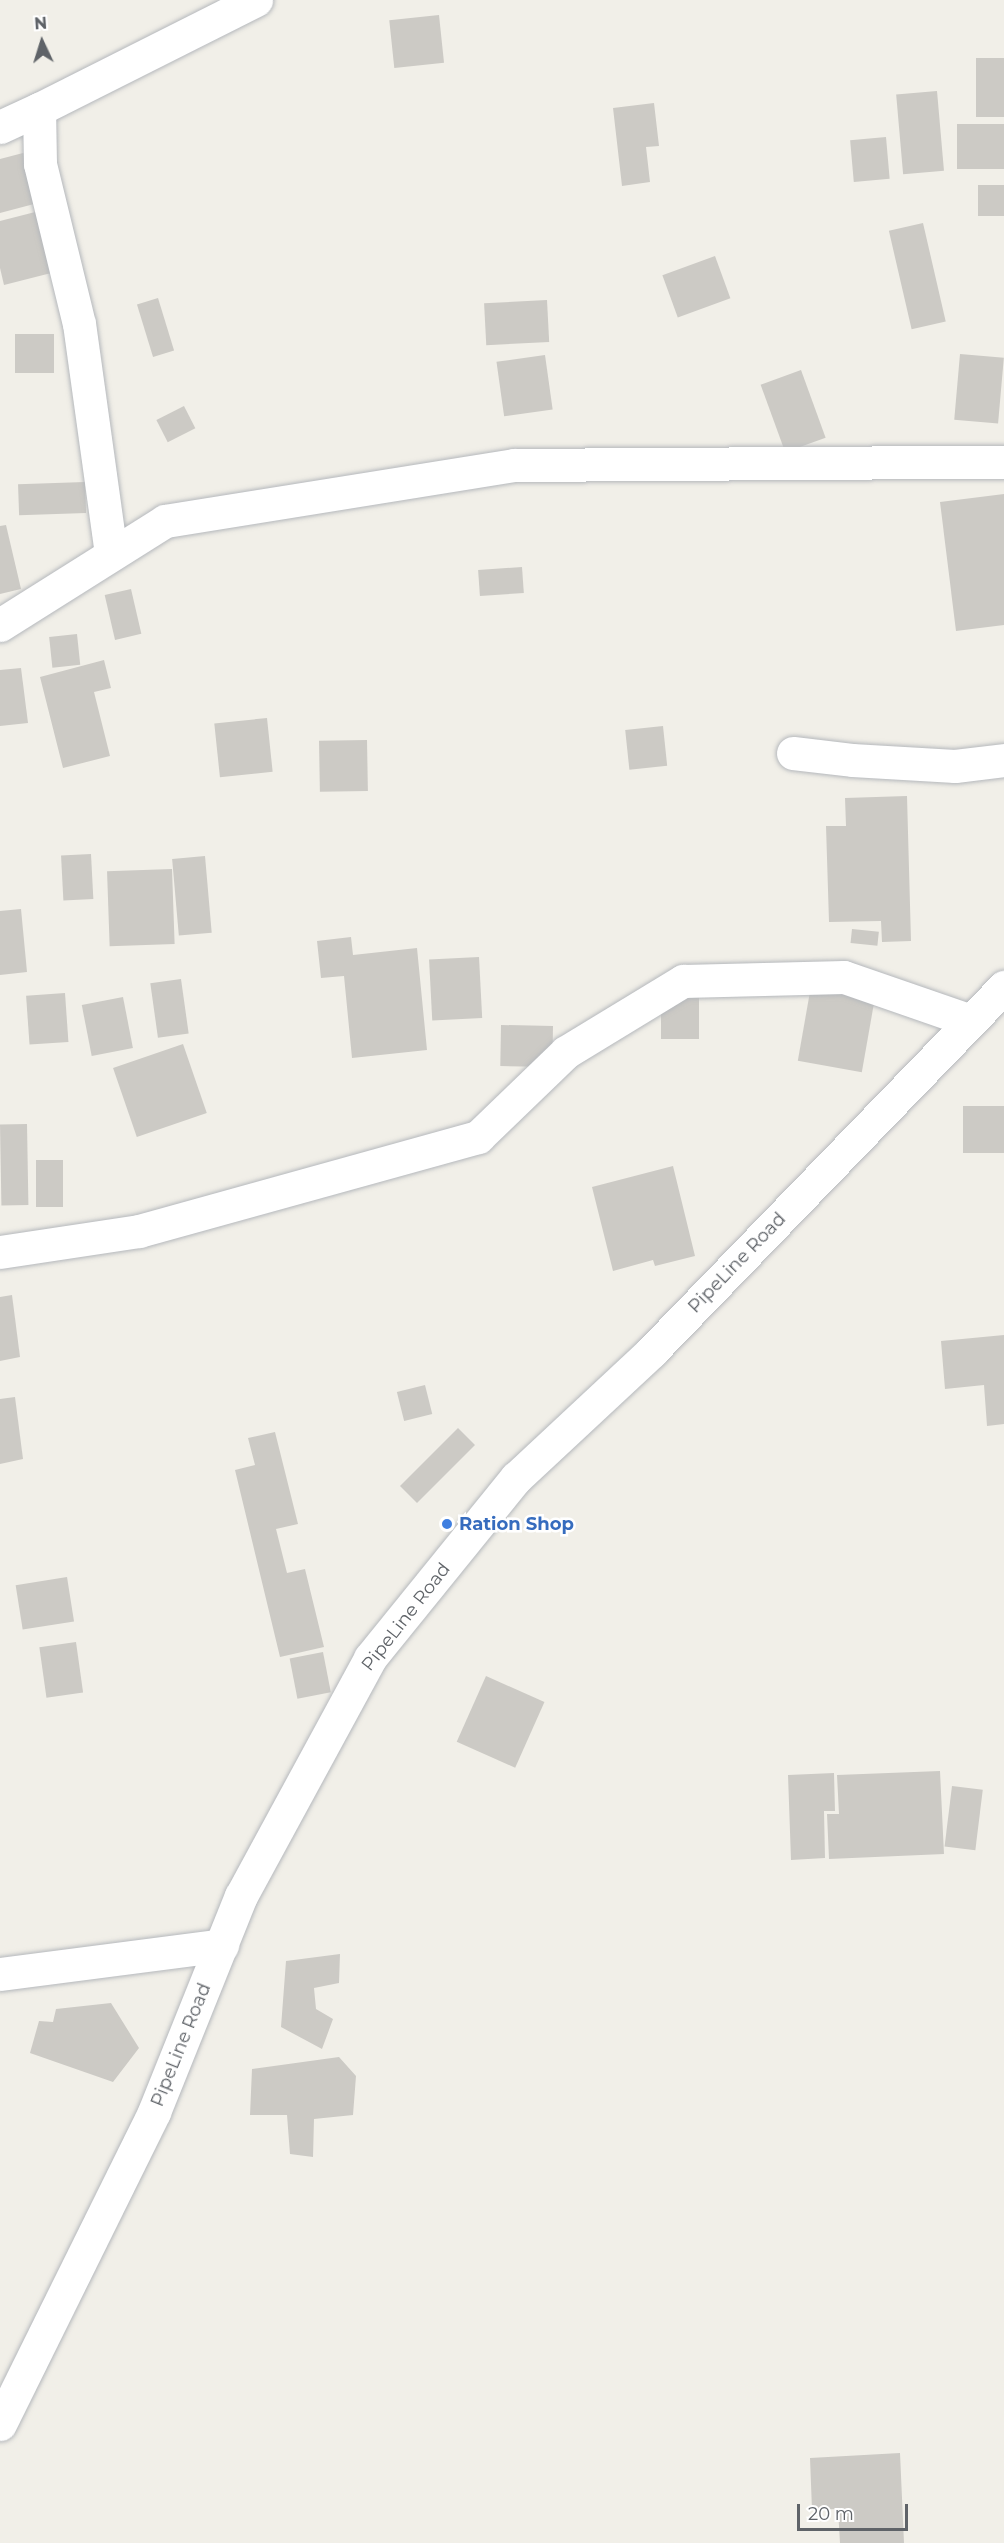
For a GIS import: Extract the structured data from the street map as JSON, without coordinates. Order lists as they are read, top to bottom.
{
  "streets": {
    "street": ["PipeLine Road"]
  },
  "places": ["Ration Shop"],
  "scale_bar": "20 m",
  "north": "top"
}
